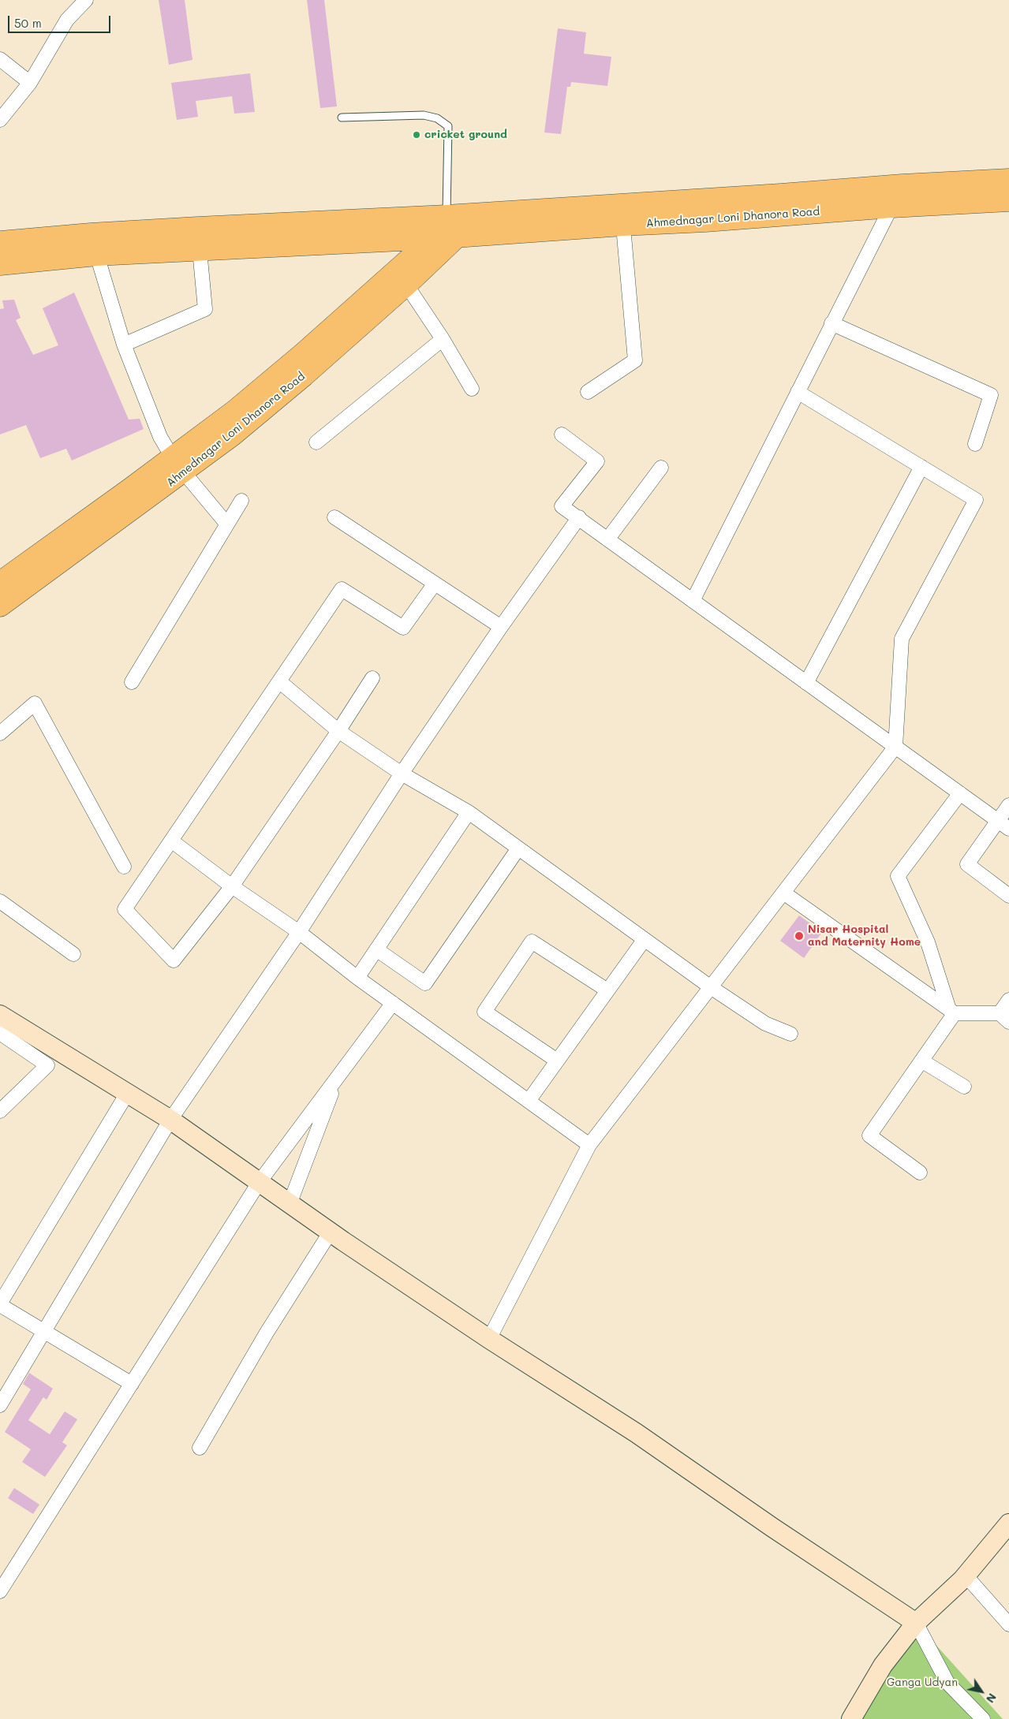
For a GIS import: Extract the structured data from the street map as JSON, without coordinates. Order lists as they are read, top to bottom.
{
  "streets": {
    "main road": ["Ahmednagar Loni Dhanora Road"]
  },
  "parks": ["Ganga Udyan"],
  "places": ["cricket ground", "Nisar Hospital and Maternity Home"],
  "scale_bar": "50 m",
  "north": "bottom right"
}
